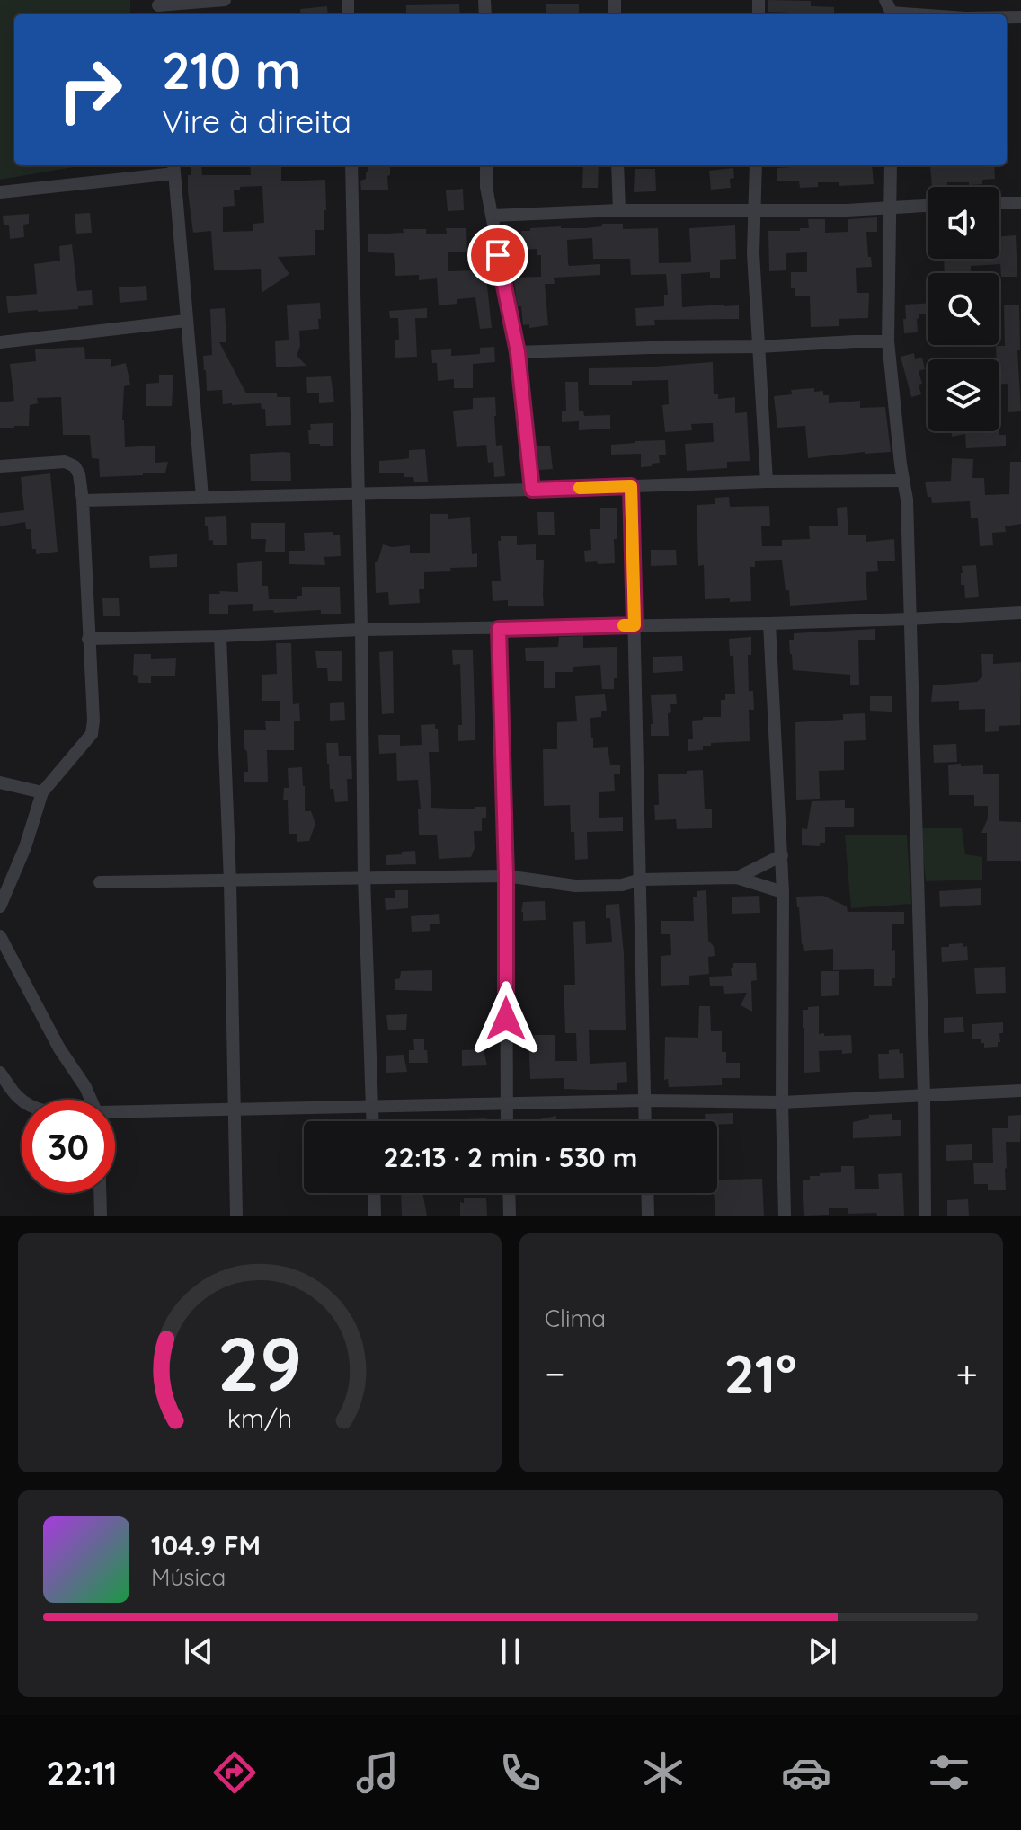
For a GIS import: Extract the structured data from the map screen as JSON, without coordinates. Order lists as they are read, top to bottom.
{
  "page": {
    "turn": ["210 m", "Vire à direita"],
    "limit": "30",
    "trip": "22:13 · 2 min · 530 m",
    "tile": "Clima",
    "heat": ["−", "21°", "+"],
    "song": ["104.9 FM", "Música"],
    "tabs": "22:11",
    "gauge": ["29", "km/h"]
  }
}
